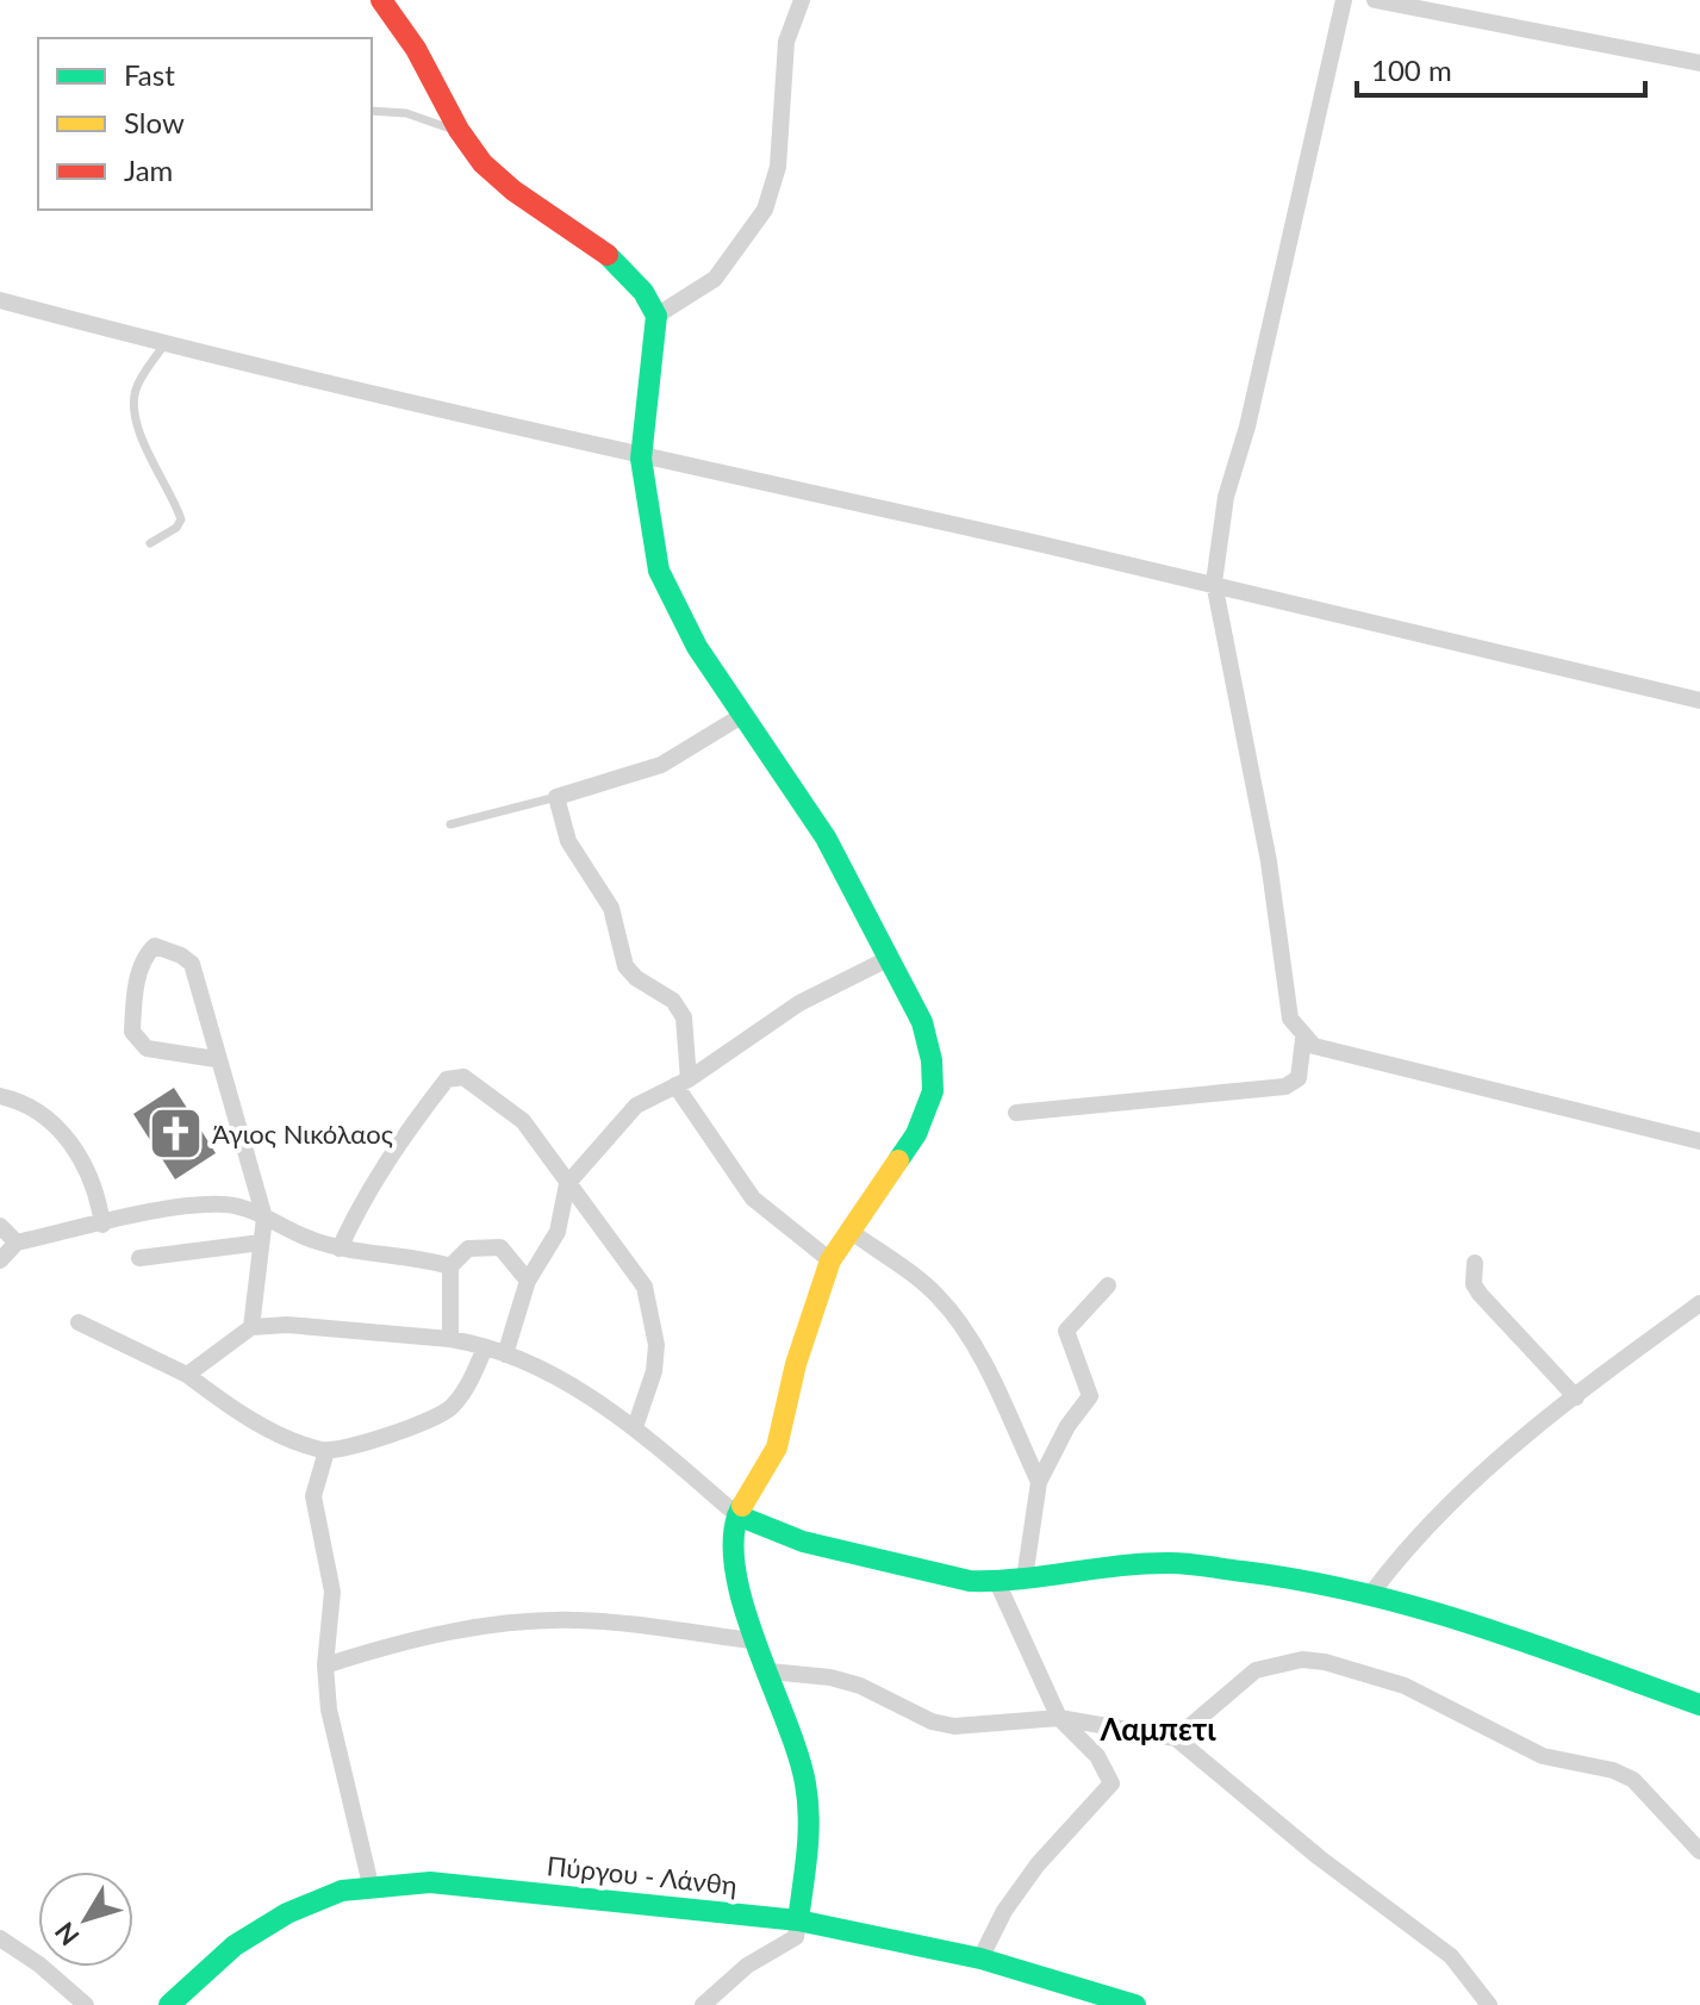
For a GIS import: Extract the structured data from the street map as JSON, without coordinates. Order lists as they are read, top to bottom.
{
  "streets": {
    "street": ["Πύργου - Λάνθη"]
  },
  "districts": ["Λαμπετι"],
  "places": {
    "church": ["Άγιος Νικόλαος"]
  },
  "legend": ["Fast", "Slow", "Jam"],
  "scale_bar": "100 m",
  "north": "bottom left"
}
